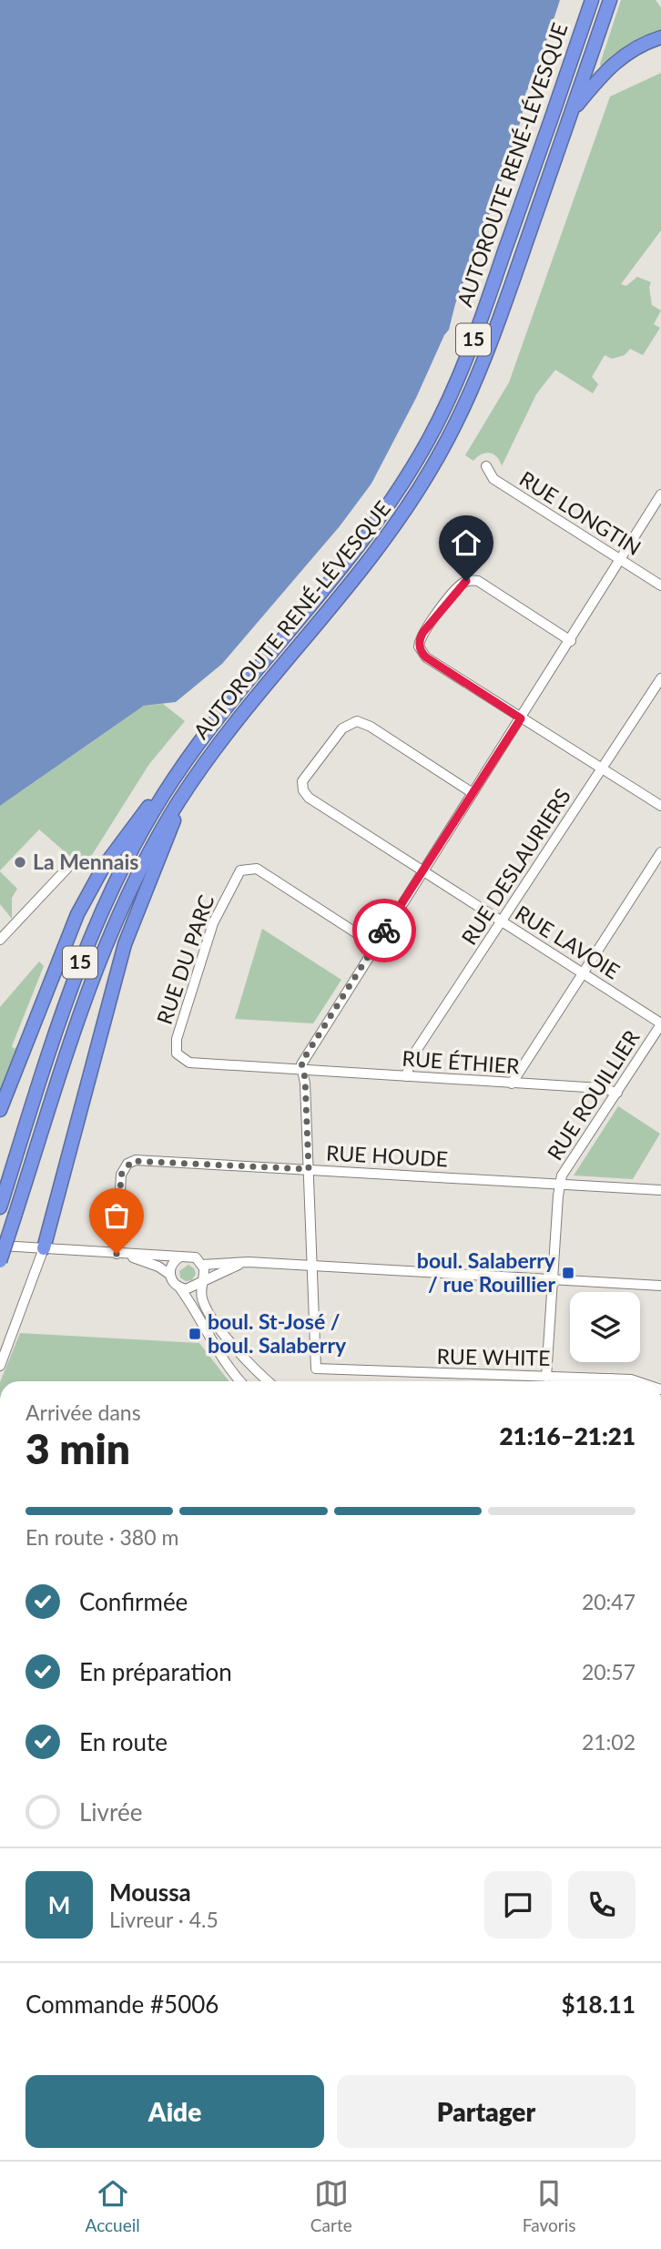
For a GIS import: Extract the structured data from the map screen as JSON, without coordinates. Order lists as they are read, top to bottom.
{
  "streets": {
    "highway": ["AUTOROUTE RENÉ-LÉVESQUE", "15"],
    "street": [
      "RUE LONGTIN",
      "RUE DESLAURIERS",
      "RUE LAVOIE",
      "RUE DU PARC",
      "RUE ÉTHIER",
      "RUE ROUILLIER",
      "RUE HOUDE",
      "RUE WHITE"
    ]
  },
  "crossings": [
    ["RUE DESLAURIERS", "RUE LAVOIE"],
    ["RUE DESLAURIERS", "RUE ÉTHIER"],
    ["RUE LAVOIE", "RUE ROUILLIER"],
    ["RUE DU PARC", "RUE ÉTHIER"],
    ["RUE ÉTHIER", "RUE ROUILLIER"],
    ["RUE ROUILLIER", "RUE HOUDE"],
    ["RUE ROUILLIER", "RUE WHITE"]
  ],
  "places": {
    "other": ["La Mennais"],
    "transit": ["boul. Salaberry / rue Rouillier", "boul. St-José / boul. Salaberry"]
  },
  "page": {
    "heading": ["3 min", "Arrivée dans", "21:16–21:21"],
    "panel": [
      "Moussa",
      "Livreur · 4.5",
      "Commande #5006",
      "$18.11"
    ],
    "bar": "En route · 380 m",
    "list": [
      ["Confirmée", "20:47"],
      ["En préparation", "20:57"],
      ["En route", "21:02"],
      "Livrée"
    ],
    "round": "M",
    "buttons": ["Aide", "Partager"],
    "tabs": ["Accueil", "Carte", "Favoris"]
  }
}
